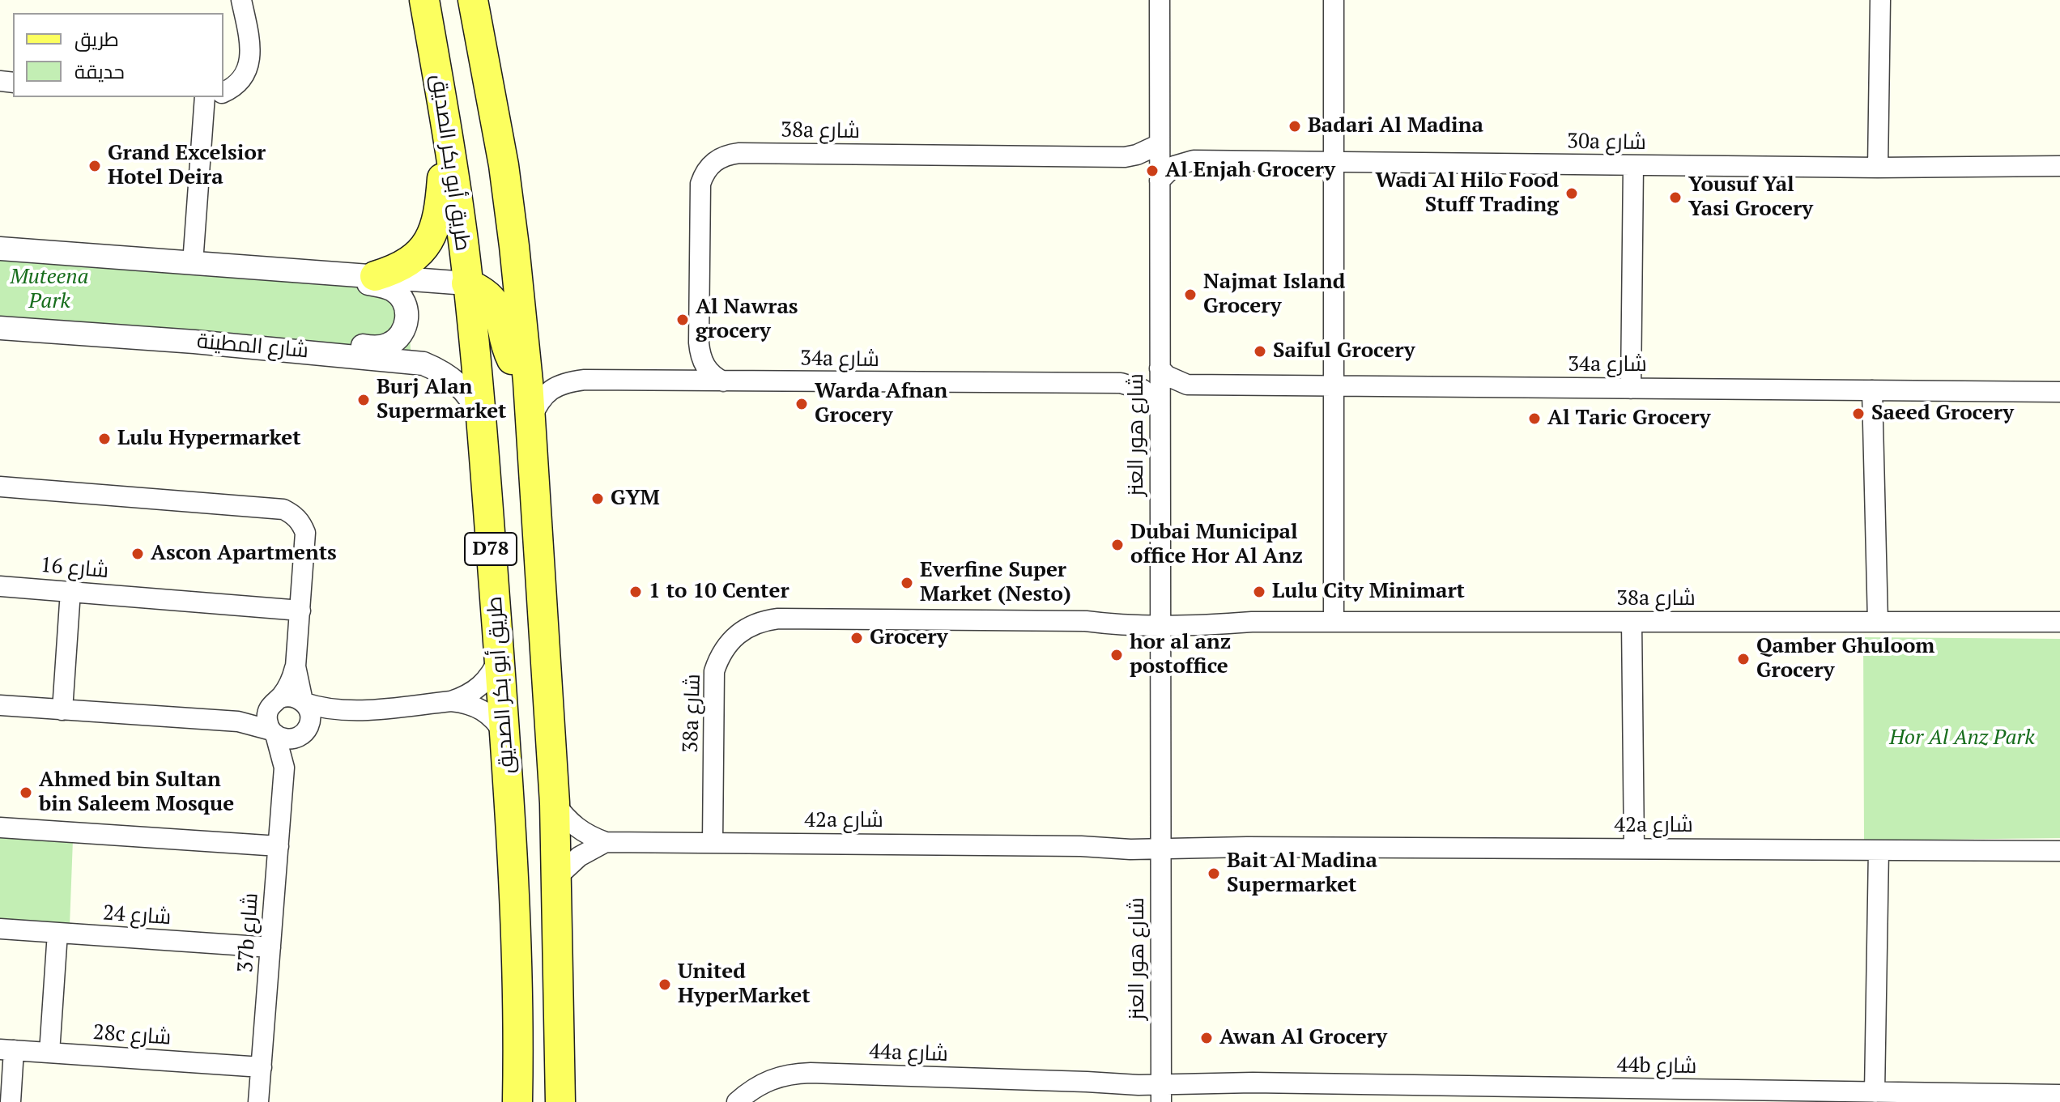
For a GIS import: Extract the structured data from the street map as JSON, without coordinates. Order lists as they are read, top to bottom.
{
  "streets": {
    "main road": ["طريق أبو بكر الصديق", "D78"],
    "street": [
      "38a شارع",
      "30a شارع",
      "شارع المطينة",
      "34a شارع",
      "شارع هور العنز",
      "شارع 16",
      "42a شارع",
      "شارع 24",
      "37b شارع",
      "28c شارع",
      "44a شارع",
      "44b شارع"
    ]
  },
  "crossings": [
    ["38a شارع", "34a شارع"],
    ["38a شارع", "شارع هور العنز"],
    ["38a شارع", "42a شارع"],
    ["30a شارع", "شارع هور العنز"],
    ["طريق أبو بكر الصديق", "شارع المطينة"],
    ["34a شارع", "شارع هور العنز"],
    ["34a شارع", "D78"],
    ["شارع هور العنز", "42a شارع"],
    ["شارع هور العنز", "44a شارع"],
    ["شارع هور العنز", "44b شارع"],
    ["D78", "42a شارع"],
    ["شارع 24", "37b شارع"],
    ["37b شارع", "28c شارع"],
    ["44a شارع", "44b شارع"]
  ],
  "parks": ["Muteena Park", "Hor Al Anz Park"],
  "places": [
    "Badari Al Madina",
    "Grand Excelsior Hotel Deira",
    "Al Enjah Grocery",
    "Wadi Al Hilo Food Stuff Trading",
    "Yousuf Yal Yasi Grocery",
    "Najmat Island Grocery",
    "Al Nawras grocery",
    "Saiful Grocery",
    "Burj Alan Supermarket",
    "Warda Afnan Grocery",
    "Saeed Grocery",
    "Al Taric Grocery",
    "Lulu Hypermarket",
    "GYM",
    "Dubai Municipal office Hor Al Anz",
    "Ascon Apartments",
    "Everfine Super Market (Nesto)",
    "1 to 10 Center",
    "Lulu City Minimart",
    "Grocery",
    "hor al anz postoffice",
    "Qamber Ghuloom Grocery",
    "Ahmed bin Sultan bin Saleem Mosque",
    "Bait Al Madina Supermarket",
    "United HyperMarket",
    "Awan Al Grocery"
  ],
  "legend": ["طريق", "حديقة"]
}
